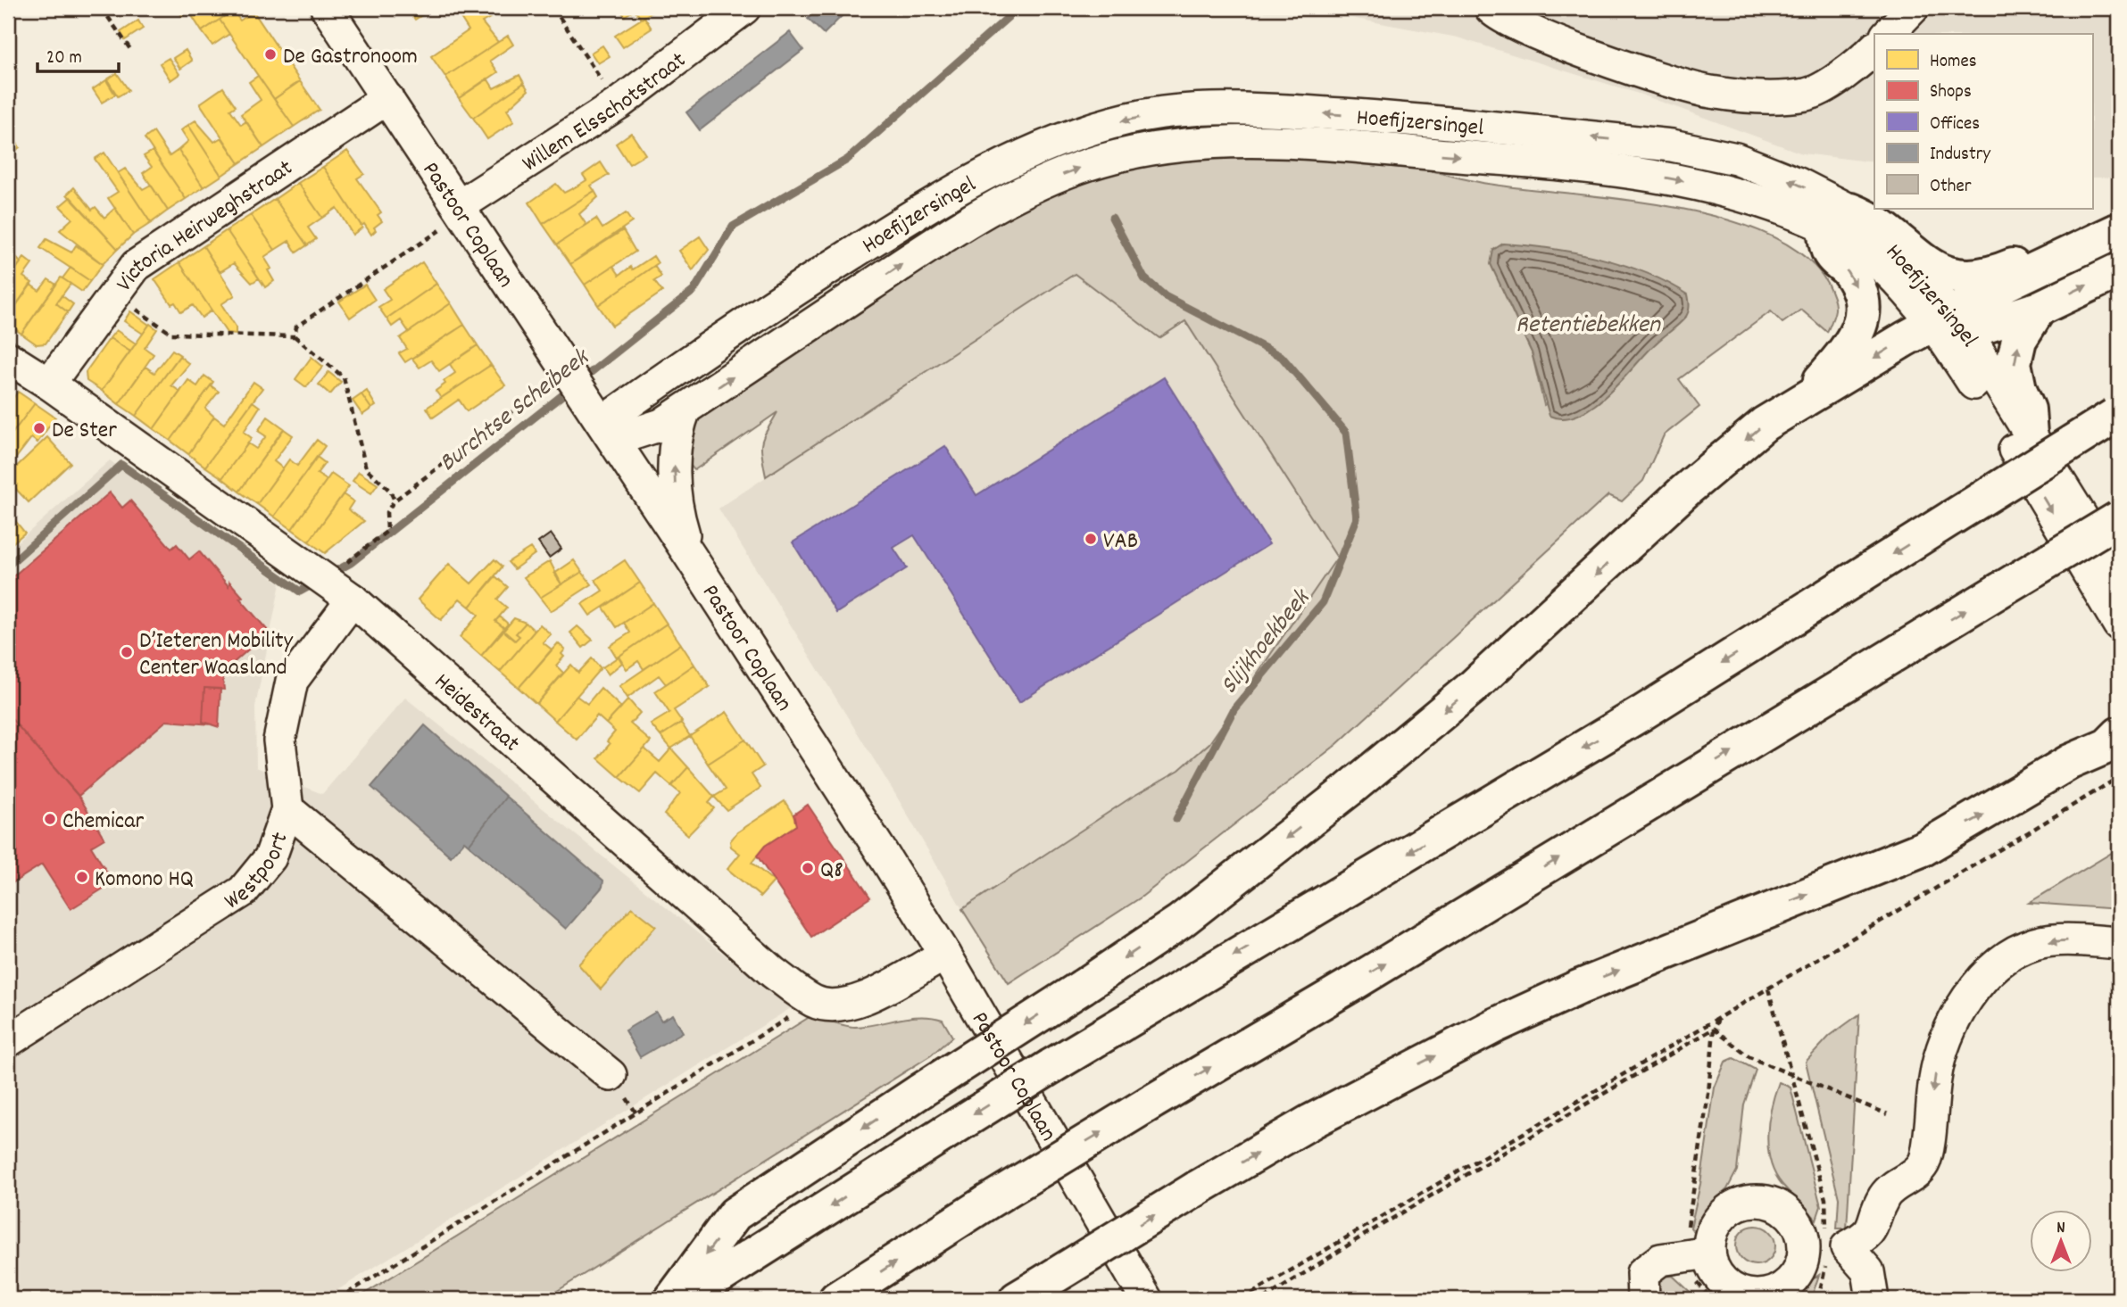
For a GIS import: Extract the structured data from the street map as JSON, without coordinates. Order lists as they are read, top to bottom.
{
  "streets": {
    "street": [
      "Willem Elsschotstraat",
      "Hoefijzersingel",
      "Pastoor Coplaan",
      "Victoria Heirweghstraat",
      "Heidestraat",
      "Westpoort"
    ]
  },
  "crossings": [
    ["Willem Elsschotstraat", "Pastoor Coplaan"],
    ["Hoefijzersingel", "Pastoor Coplaan"],
    ["Pastoor Coplaan", "Victoria Heirweghstraat"],
    ["Victoria Heirweghstraat", "Heidestraat"],
    ["Heidestraat", "Westpoort"]
  ],
  "water": ["Retentiebekken", "Burchtse Scheibeek", "Slijkhoekbeek"],
  "places": [
    "De Gastronoom",
    "De Ster",
    "VAB",
    "D’Ieteren Mobility Center Waasland",
    "Chemicar",
    "Q8",
    "Komono HQ"
  ],
  "legend": [
    "Homes",
    "Shops",
    "Offices",
    "Industry",
    "Other"
  ],
  "scale_bar": "20 m",
  "north": "top"
}
